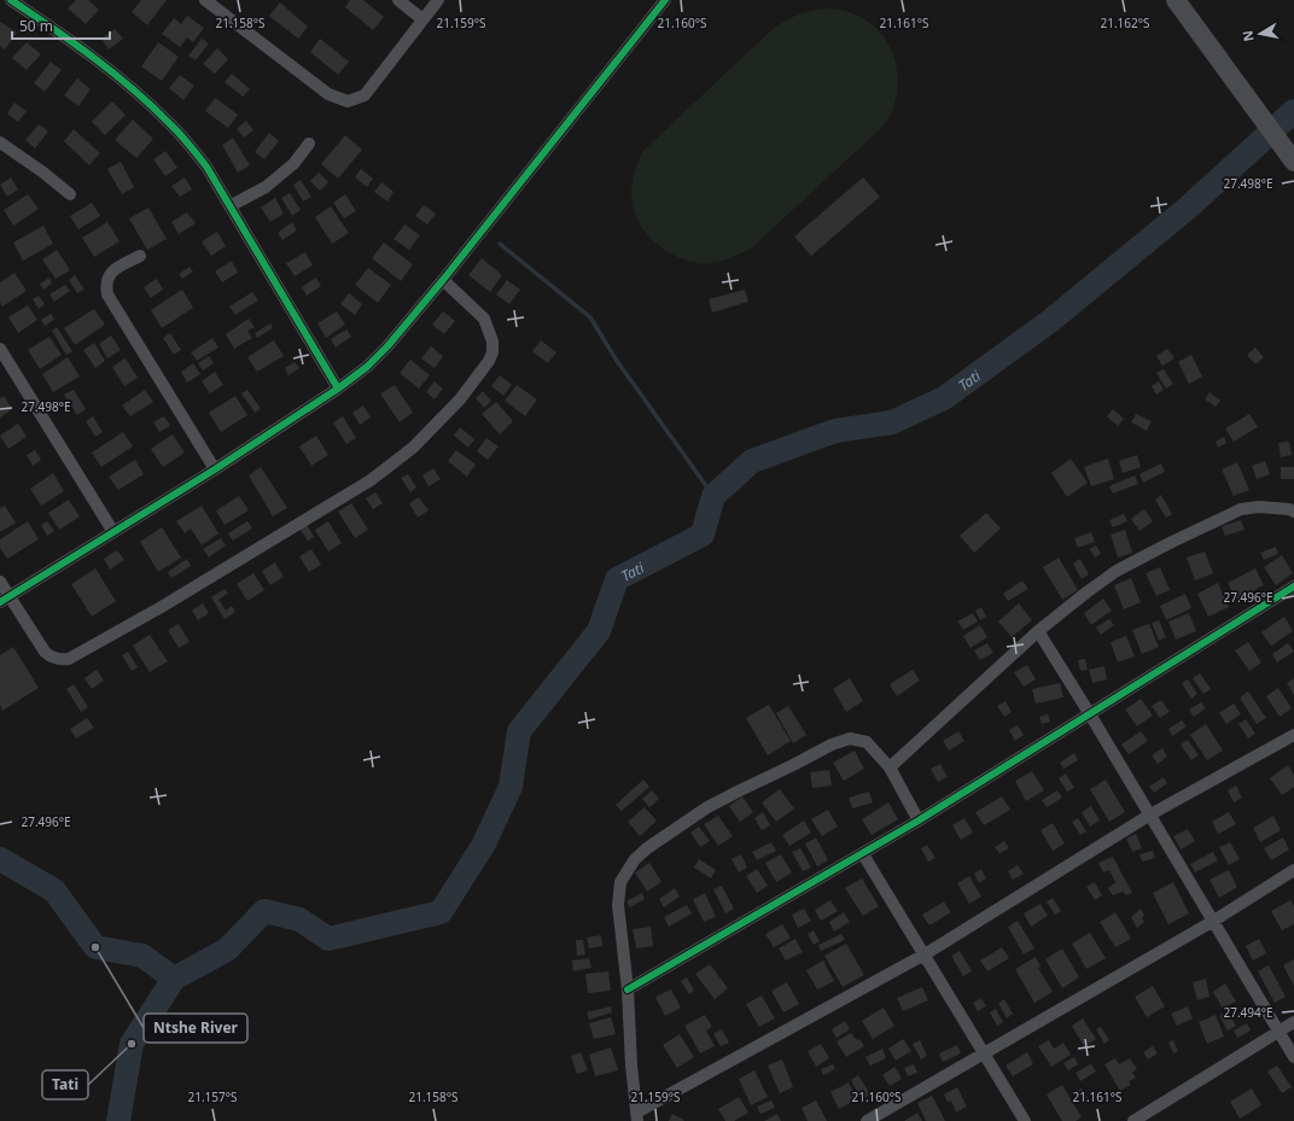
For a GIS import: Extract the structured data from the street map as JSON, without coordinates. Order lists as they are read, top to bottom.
{
  "water": ["Tati"],
  "places": ["Ntshe River", "Tati"],
  "scale_bar": "50 m",
  "north": "left",
  "coordinates": [
    "21.158°S",
    "21.159°S",
    "21.160°S",
    "21.161°S",
    "21.162°S",
    "27.498°E",
    "27.496°E",
    "27.494°E",
    "21.157°S"
  ]
}
